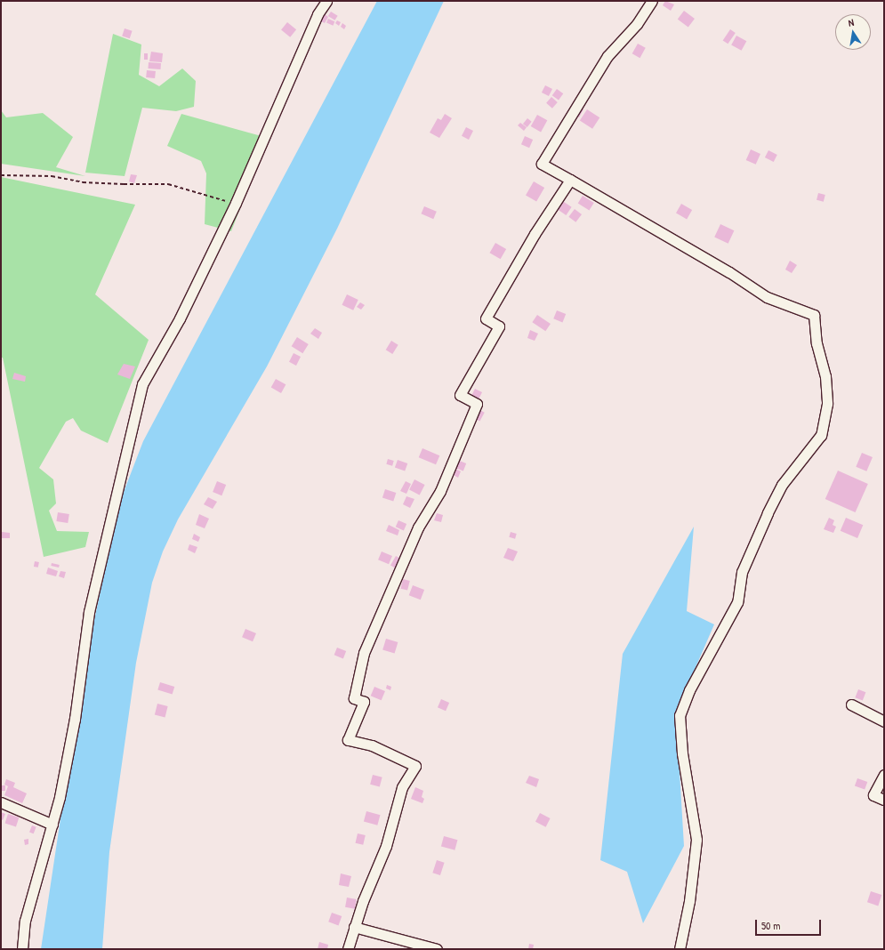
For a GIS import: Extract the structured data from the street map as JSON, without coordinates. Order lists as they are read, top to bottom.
{
  "scale_bar": "50 m",
  "north": "top"
}
